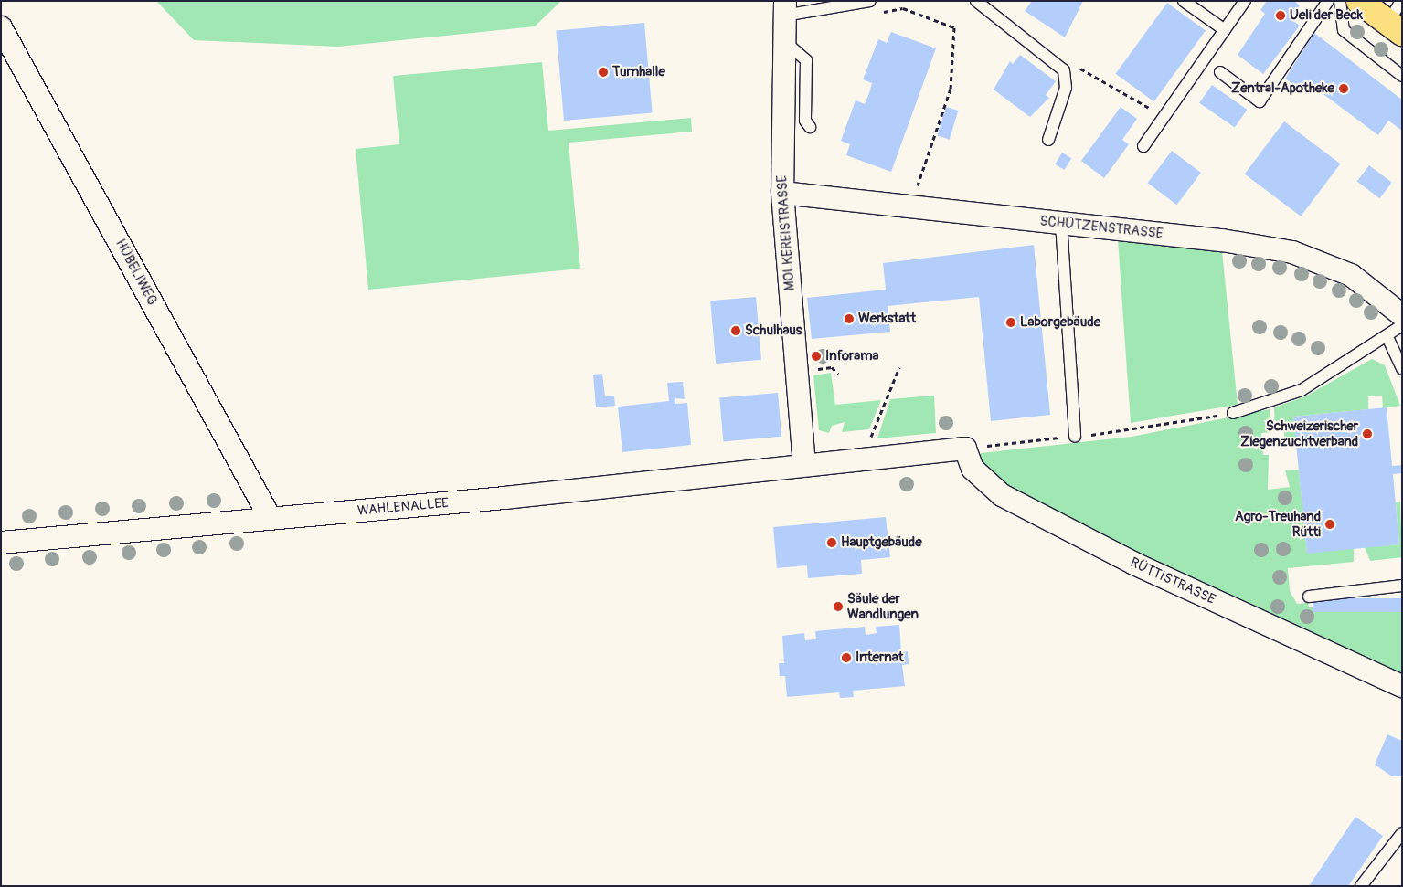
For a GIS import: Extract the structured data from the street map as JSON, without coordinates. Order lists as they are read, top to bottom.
{
  "streets": {
    "street": [
      "SCHÜTZENSTRASSE",
      "MOLKEREISTRASSE",
      "HÜBELIWEG",
      "WAHLENALLEE",
      "RÜTTISTRASSE"
    ]
  },
  "crossings": [
    ["SCHÜTZENSTRASSE", "MOLKEREISTRASSE"],
    ["MOLKEREISTRASSE", "WAHLENALLEE"],
    ["HÜBELIWEG", "WAHLENALLEE"],
    ["WAHLENALLEE", "RÜTTISTRASSE"]
  ],
  "places": [
    "Ueli der Beck",
    "Turnhalle",
    "Zentral-Apotheke",
    "Werkstatt",
    "Laborgebäude",
    "Schulhaus",
    "Inforama",
    "Schweizerischer Ziegenzuchtverband",
    "Agro-Treuhand Rütti",
    "Hauptgebäude",
    "Säule der Wandlungen",
    "Internat"
  ]
}
